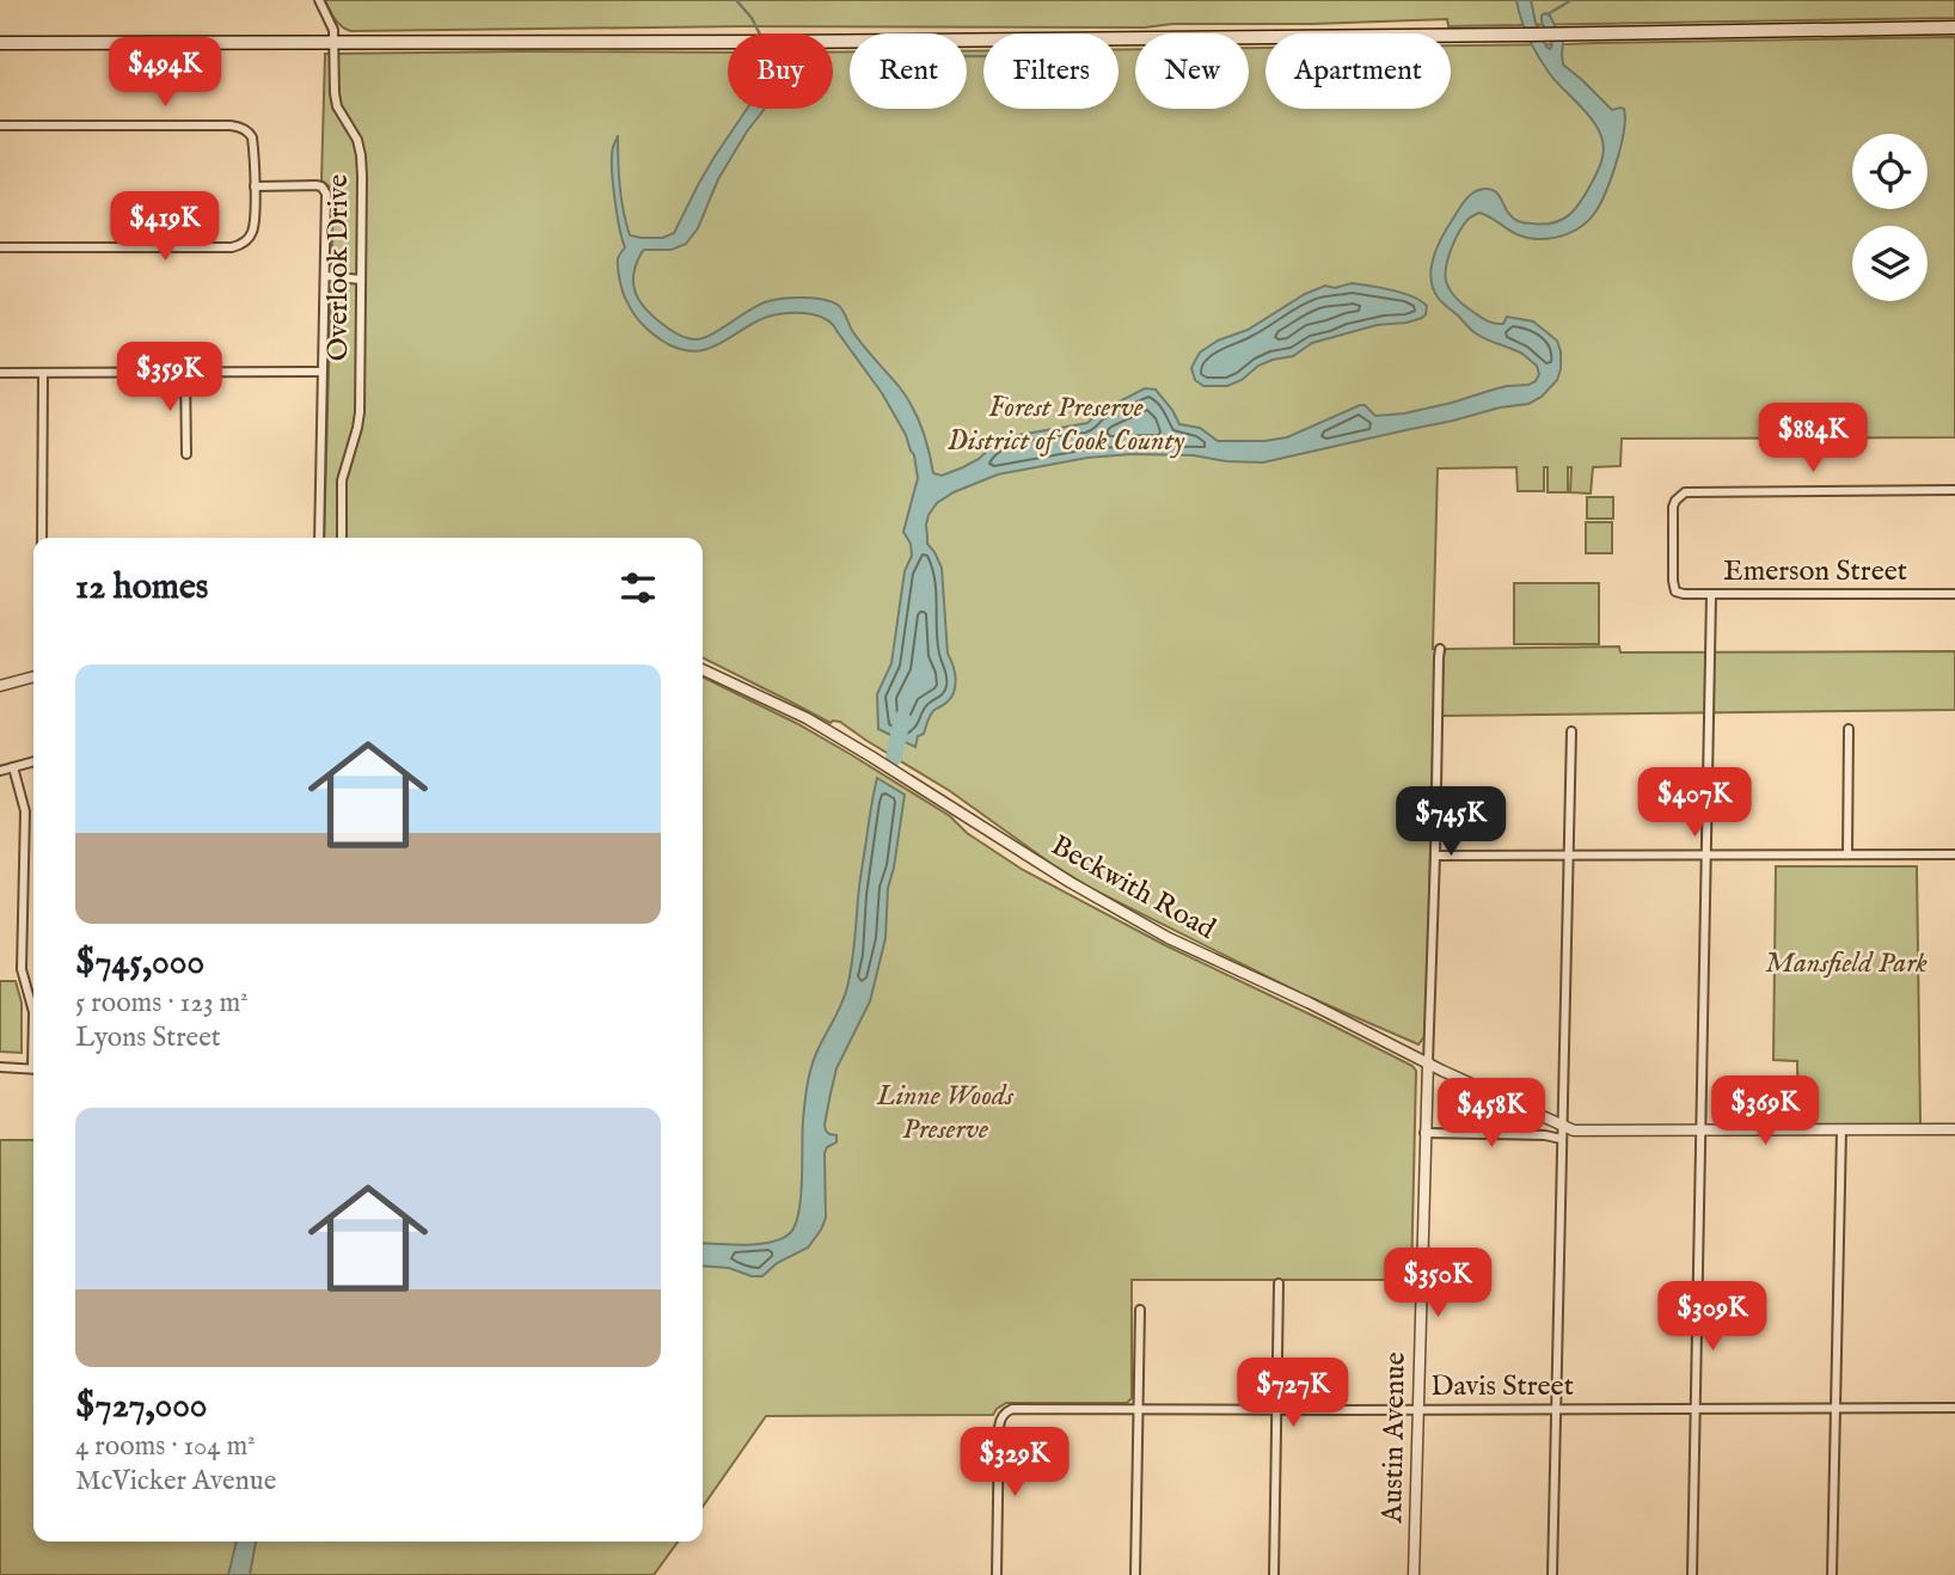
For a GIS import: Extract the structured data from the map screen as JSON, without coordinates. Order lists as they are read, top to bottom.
{
  "streets": {
    "street": [
      "Overlook Drive",
      "Emerson Street",
      "Beckwith Road",
      "Davis Street",
      "Austin Avenue"
    ]
  },
  "crossings": [
    ["Beckwith Road", "Austin Avenue"],
    ["Davis Street", "Austin Avenue"]
  ],
  "parks": ["Forest Preserve District of Cook County", "Mansfield Park", "Linne Woods Preserve"],
  "page": {
    "chip": [
      "Buy",
      "Rent",
      "Filters",
      "New",
      "Apartment"
    ],
    "price": [
      "$494K",
      "$419K",
      "$359K",
      "$884K",
      "$407K",
      "$745K",
      "$369K",
      "$458K",
      "$350K",
      "$309K",
      "$727K",
      "$329K"
    ],
    "heading": "12 homes",
    "list": [
      {
        "name": "$745,000",
        "note": "5 rooms · 123 m² · Lyons Street"
      },
      {
        "name": "$727,000",
        "note": "4 rooms · 104 m² · McVicker Avenue"
      }
    ]
  }
}
